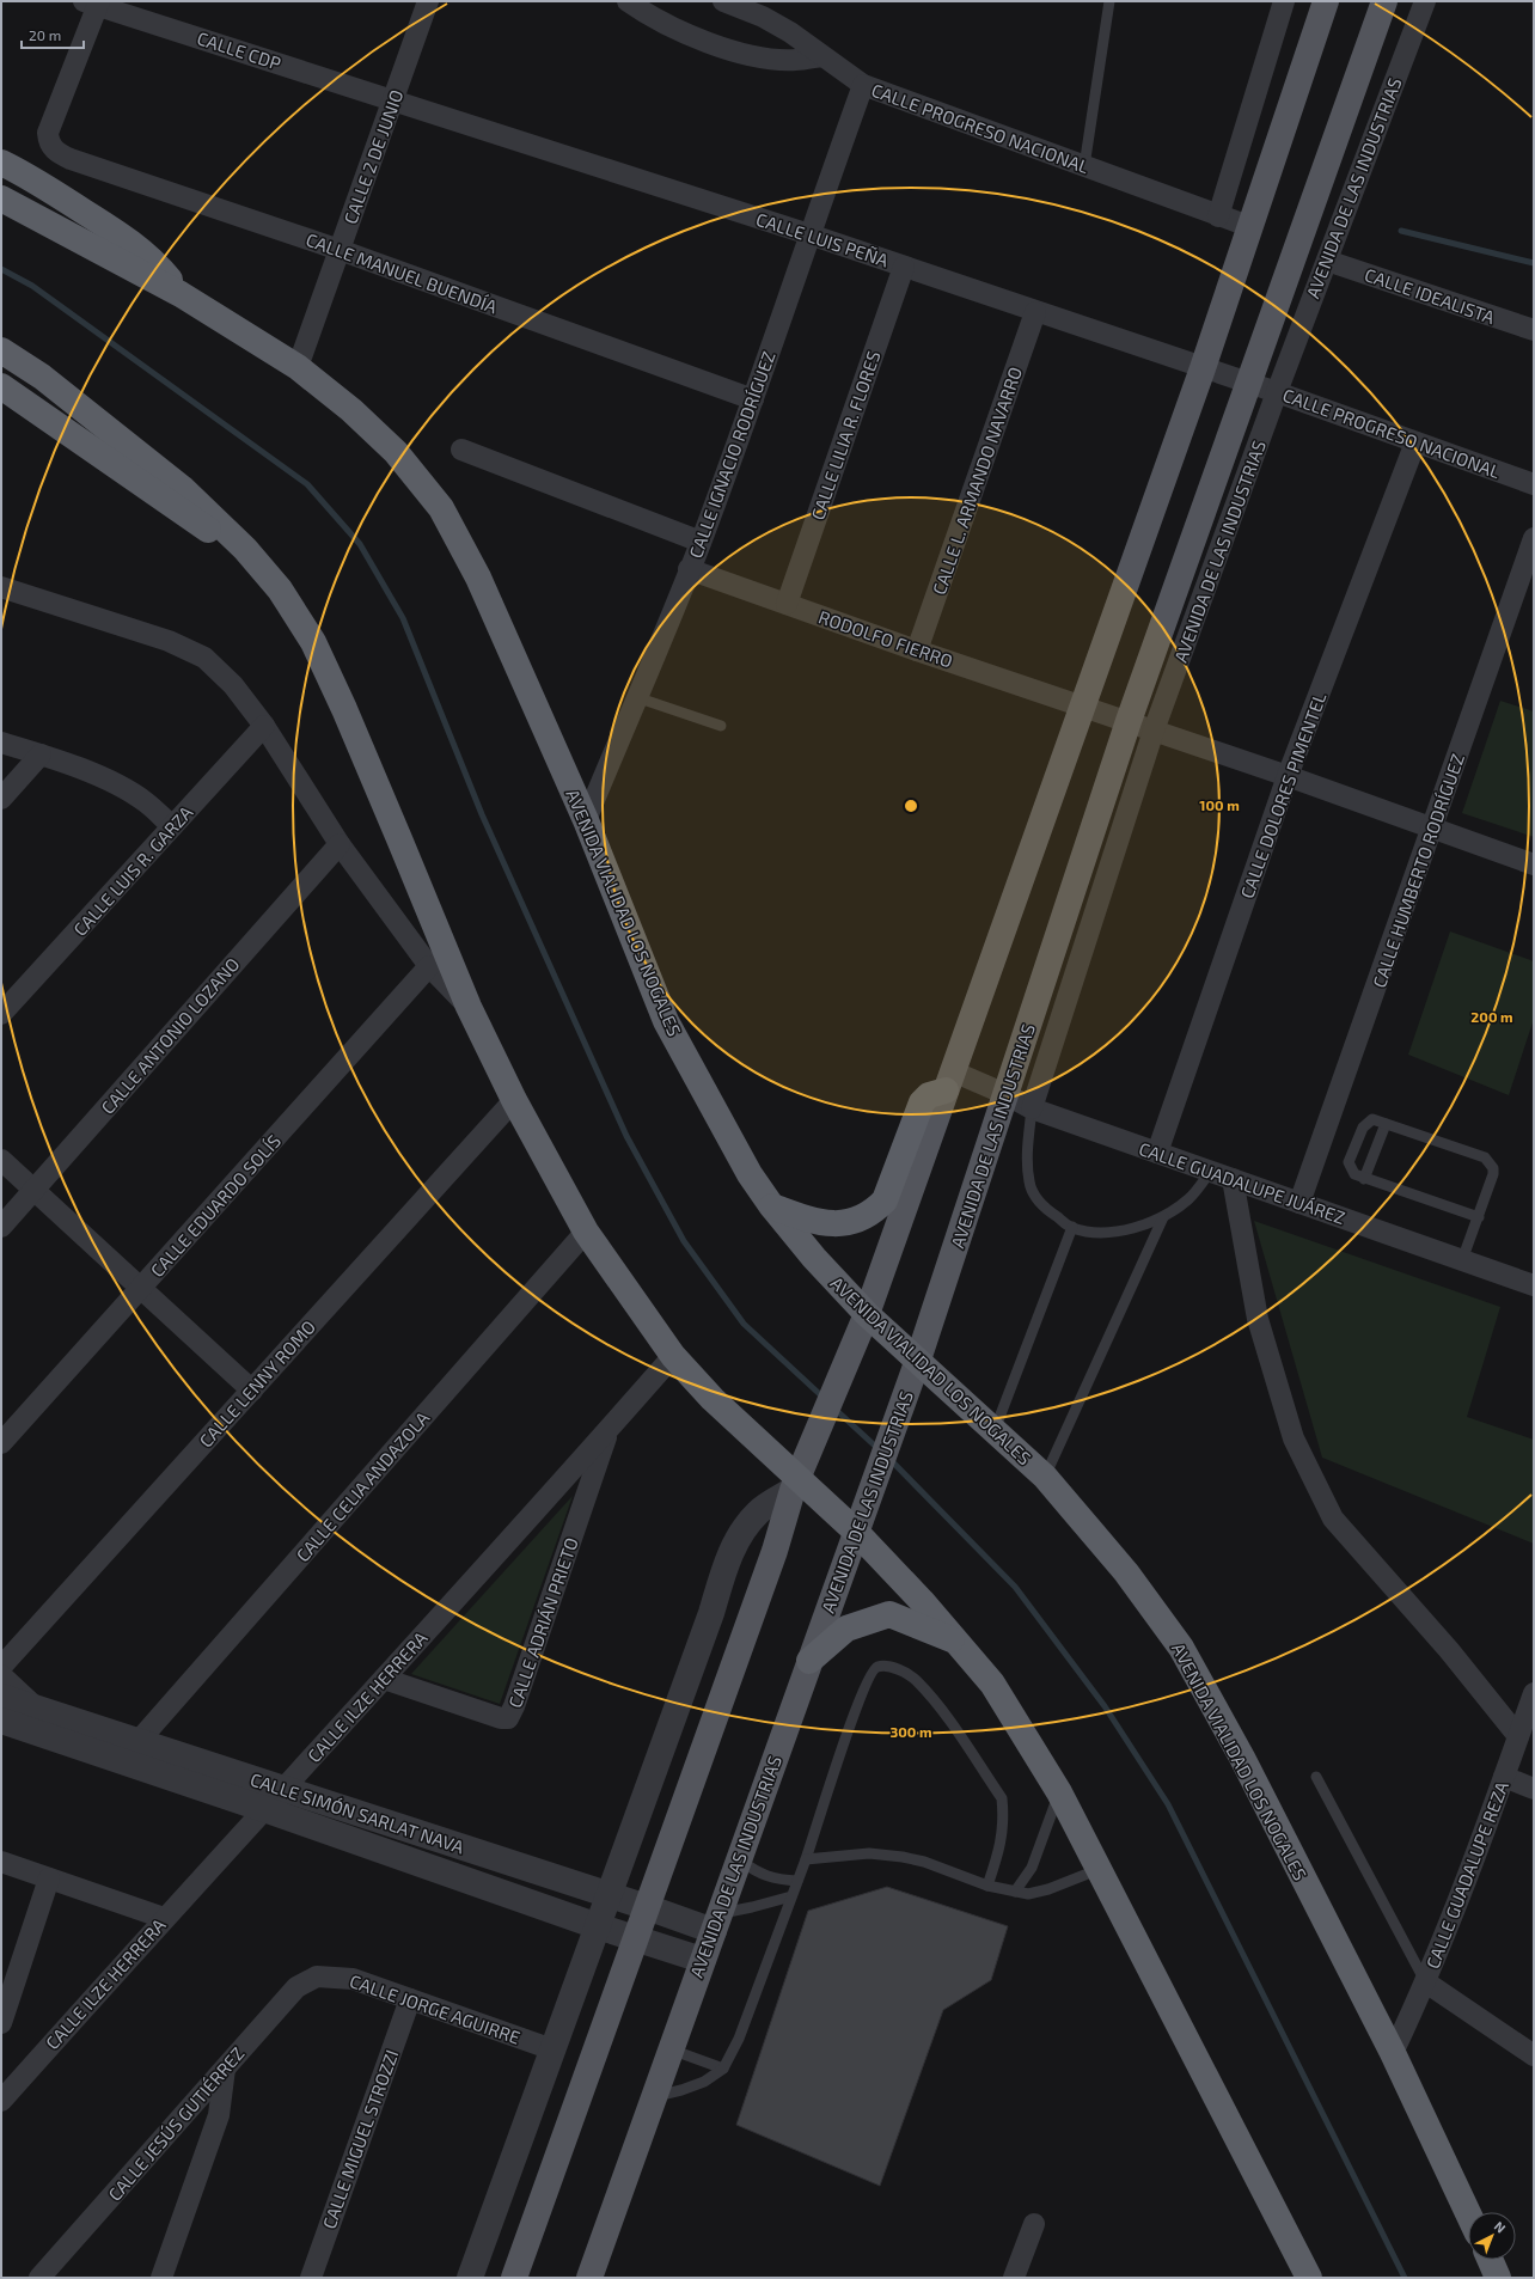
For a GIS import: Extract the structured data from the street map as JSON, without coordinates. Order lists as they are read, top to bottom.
{
  "streets": {
    "highway": ["AVENIDA VIALIDAD LOS NOGALES"],
    "main road": ["AVENIDA DE LAS INDUSTRIAS"],
    "street": [
      "CALLE CDP",
      "CALLE PROGRESO NACIONAL",
      "CALLE 2 DE JUNIO",
      "CALLE LUIS PEÑA",
      "CALLE MANUEL BUENDÍA",
      "CALLE IDEALISTA",
      "CALLE LILIA R. FLORES",
      "CALLE IGNACIO RODRÍGUEZ",
      "CALLE L. ARMANDO NAVARRO",
      "RODOLFO FIERRO",
      "CALLE DOLORES PIMENTEL",
      "CALLE LUIS R. GARZA",
      "CALLE HUMBERTO RODRÍGUEZ",
      "CALLE ANTONIO LOZANO",
      "CALLE GUADALUPE JUÁREZ",
      "CALLE EDUARDO SOLÍS",
      "CALLE LENNY ROMO",
      "CALLE CELIA ANDAZOLA",
      "CALLE ADRIÁN PRIETO",
      "CALLE ILZE HERRERA",
      "CALLE SIMÓN SARLAT NAVA",
      "CALLE GUADALUPE REZA",
      "CALLE JORGE AGUIRRE",
      "CALLE JESÚS GUTIÉRREZ",
      "CALLE MIGUEL STROZZI"
    ]
  },
  "crossings": [
    ["CALLE CDP", "CALLE 2 DE JUNIO"],
    ["CALLE CDP", "CALLE LUIS PEÑA"],
    ["CALLE CDP", "CALLE MANUEL BUENDÍA"],
    ["CALLE PROGRESO NACIONAL", "AVENIDA DE LAS INDUSTRIAS"],
    ["CALLE PROGRESO NACIONAL", "CALLE LUIS PEÑA"],
    ["CALLE PROGRESO NACIONAL", "CALLE IGNACIO RODRÍGUEZ"],
    ["CALLE PROGRESO NACIONAL", "CALLE DOLORES PIMENTEL"],
    ["CALLE 2 DE JUNIO", "CALLE LUIS PEÑA"],
    ["CALLE 2 DE JUNIO", "CALLE MANUEL BUENDÍA"],
    ["CALLE 2 DE JUNIO", "AVENIDA VIALIDAD LOS NOGALES"],
    ["AVENIDA DE LAS INDUSTRIAS", "CALLE LUIS PEÑA"],
    ["AVENIDA DE LAS INDUSTRIAS", "CALLE IDEALISTA"],
    ["AVENIDA DE LAS INDUSTRIAS", "AVENIDA VIALIDAD LOS NOGALES"],
    ["AVENIDA DE LAS INDUSTRIAS", "CALLE GUADALUPE JUÁREZ"],
    ["AVENIDA DE LAS INDUSTRIAS", "CALLE SIMÓN SARLAT NAVA"],
    ["CALLE LUIS PEÑA", "CALLE LILIA R. FLORES"],
    ["CALLE LUIS PEÑA", "CALLE IGNACIO RODRÍGUEZ"],
    ["CALLE LUIS PEÑA", "CALLE L. ARMANDO NAVARRO"],
    ["CALLE MANUEL BUENDÍA", "CALLE IGNACIO RODRÍGUEZ"],
    ["CALLE LILIA R. FLORES", "RODOLFO FIERRO"],
    ["CALLE IGNACIO RODRÍGUEZ", "RODOLFO FIERRO"],
    ["CALLE IGNACIO RODRÍGUEZ", "AVENIDA VIALIDAD LOS NOGALES"],
    ["CALLE L. ARMANDO NAVARRO", "RODOLFO FIERRO"],
    ["CALLE DOLORES PIMENTEL", "CALLE GUADALUPE JUÁREZ"],
    ["CALLE HUMBERTO RODRÍGUEZ", "CALLE GUADALUPE JUÁREZ"],
    ["AVENIDA VIALIDAD LOS NOGALES", "CALLE GUADALUPE REZA"],
    ["CALLE CELIA ANDAZOLA", "CALLE SIMÓN SARLAT NAVA"],
    ["CALLE ADRIÁN PRIETO", "CALLE ILZE HERRERA"],
    ["CALLE ILZE HERRERA", "CALLE SIMÓN SARLAT NAVA"],
    ["CALLE JORGE AGUIRRE", "CALLE JESÚS GUTIÉRREZ"],
    ["CALLE JORGE AGUIRRE", "CALLE MIGUEL STROZZI"]
  ],
  "scale_bar": "20 m",
  "north": "top right",
  "rings": ["100 m", "200 m", "300 m"]
}
